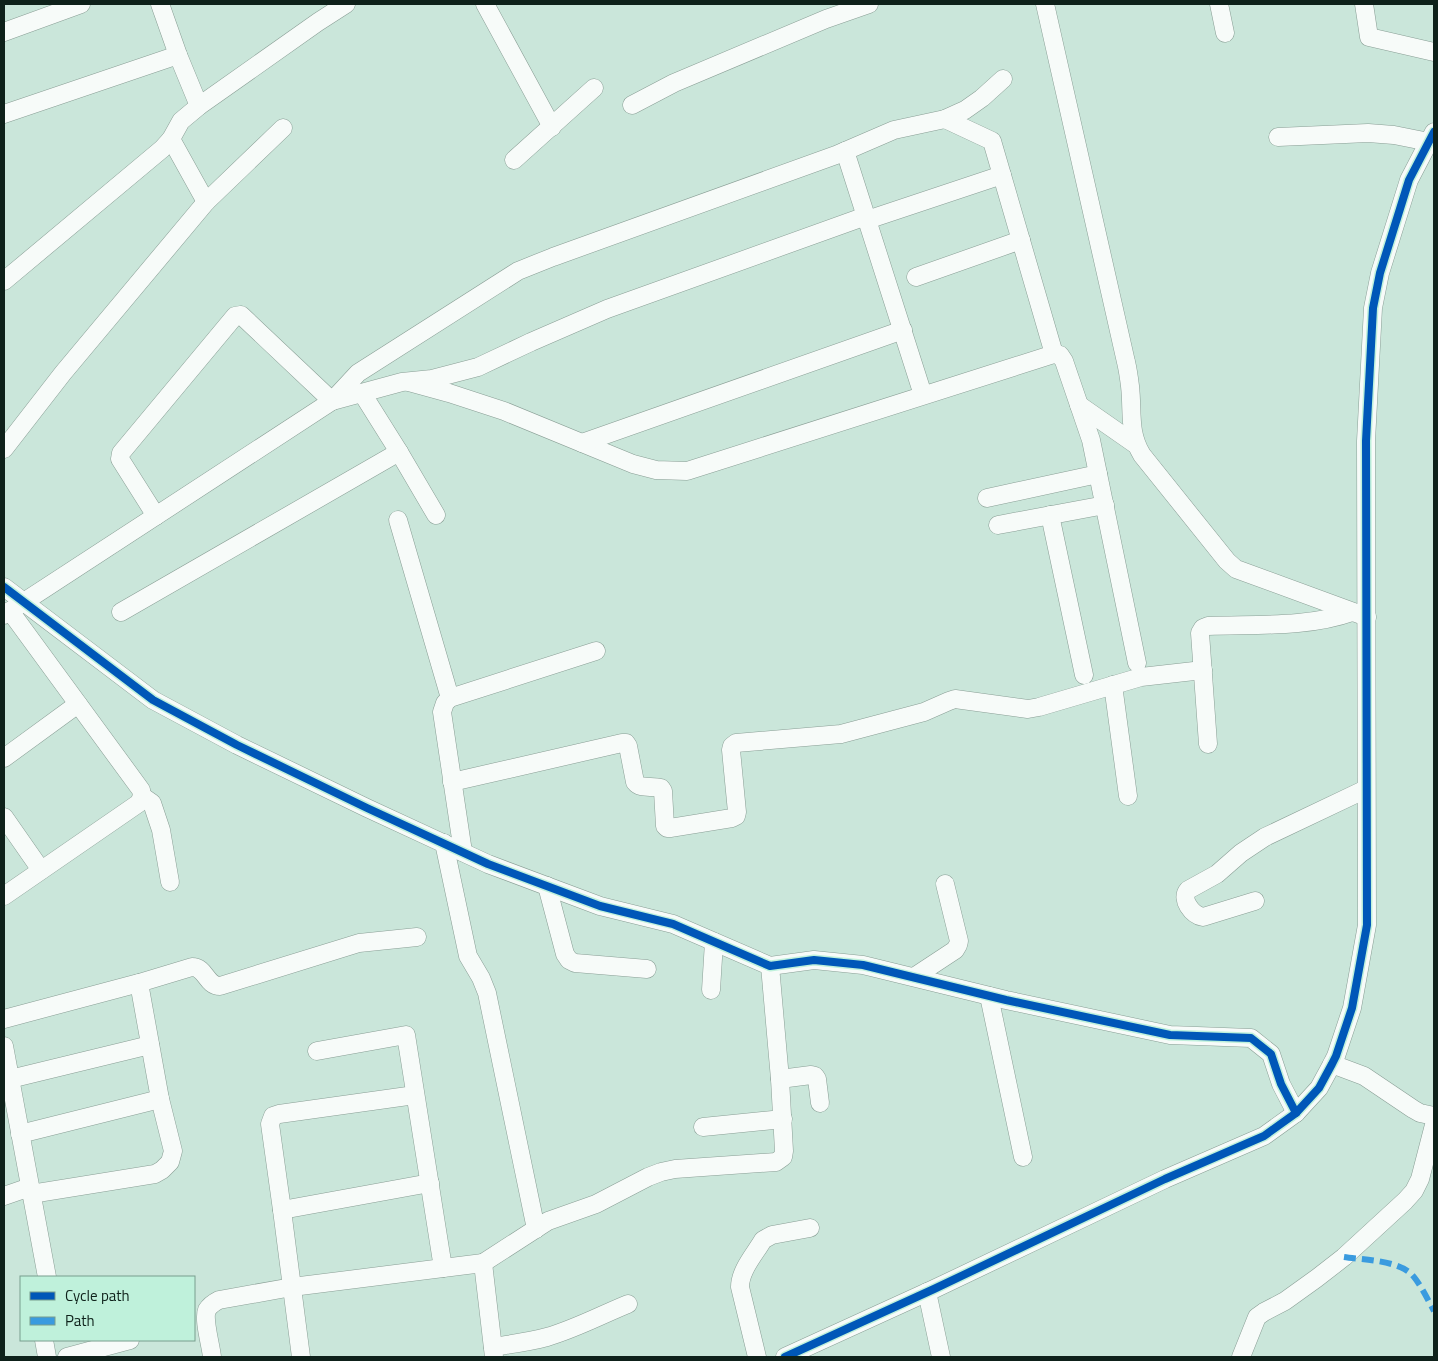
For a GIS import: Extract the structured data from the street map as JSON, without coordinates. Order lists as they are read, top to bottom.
{
  "legend": ["Cycle path", "Path"]
}
